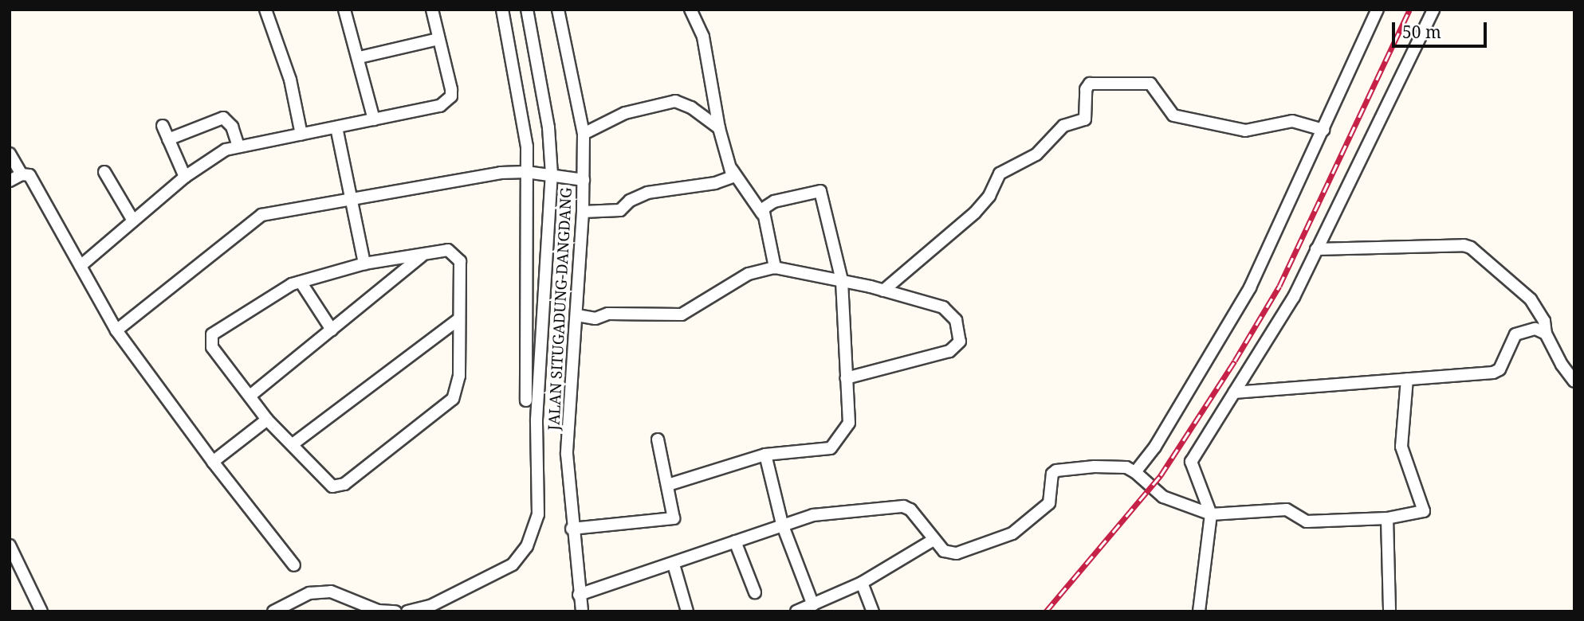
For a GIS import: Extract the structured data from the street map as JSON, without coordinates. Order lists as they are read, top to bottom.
{
  "streets": {
    "street": ["JALAN SITUGADUNG-DANGDANG"]
  },
  "scale_bar": "50 m"
}
